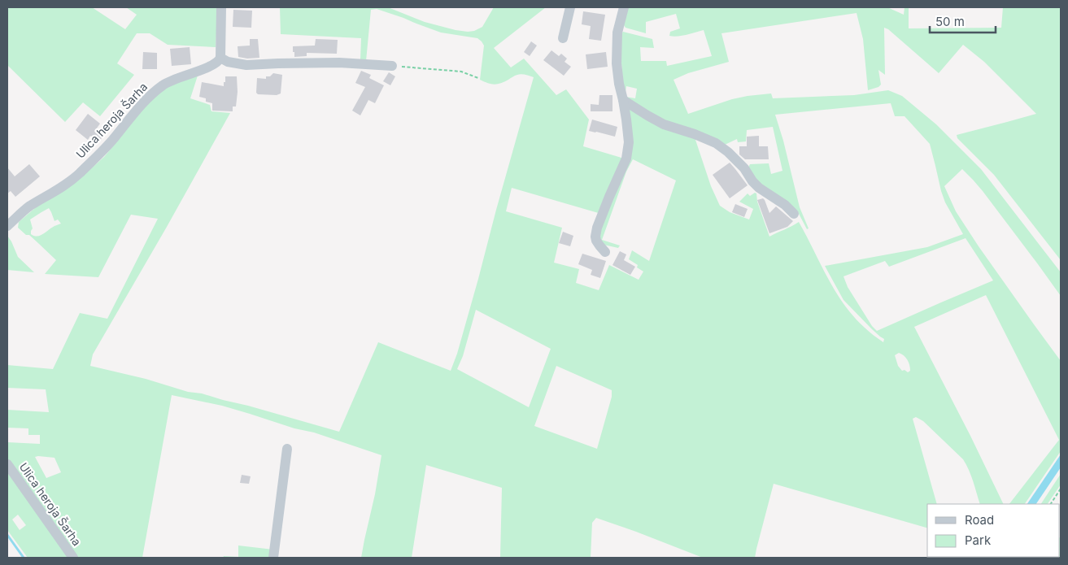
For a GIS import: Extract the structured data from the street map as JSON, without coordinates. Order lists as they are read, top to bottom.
{
  "streets": {
    "street": ["Ulica heroja Šarha"]
  },
  "legend": ["Road", "Park"],
  "scale_bar": "50 m"
}
